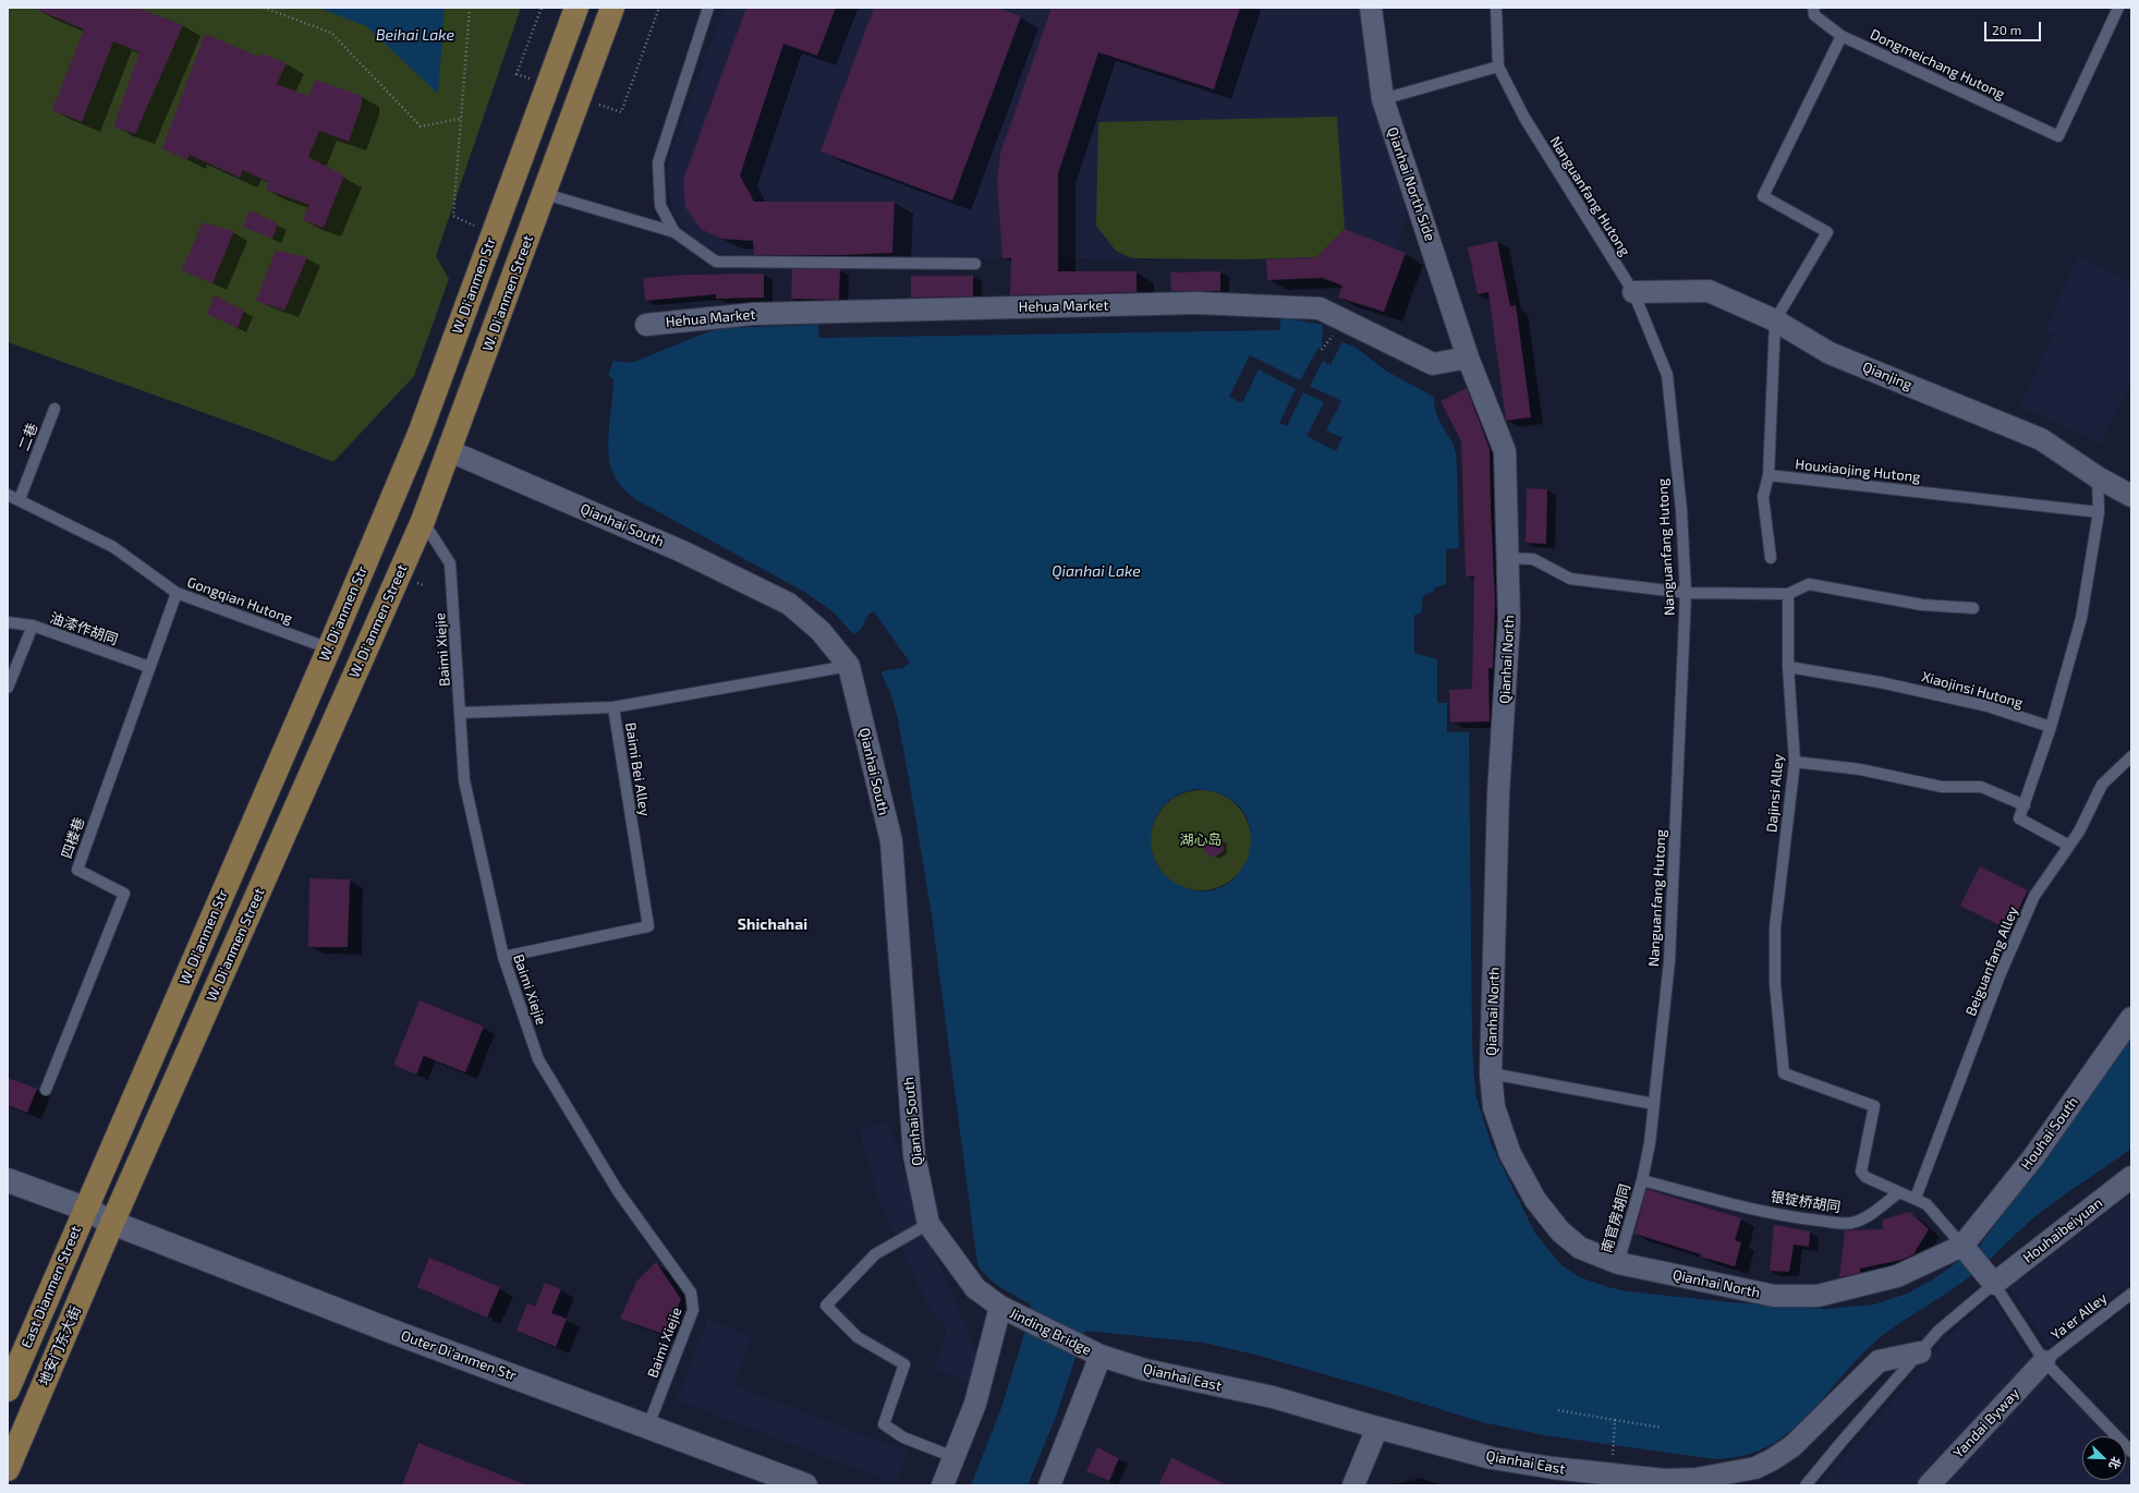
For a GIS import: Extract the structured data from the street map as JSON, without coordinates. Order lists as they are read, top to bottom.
{
  "streets": {
    "main road": [
      "W. Di'anmen Str",
      "W. Di'anmen Street",
      "East Dianmen Street",
      "地安门东大街",
      "Outer Di'anmen Str"
    ],
    "street": [
      "Qianhai North Side",
      "Hehua Market",
      "Qianjing",
      "Qianhai South",
      "Qianhai North",
      "Houhai South",
      "Houhaibeiyuan",
      "Jinding Bridge",
      "Qianhai East",
      "Yandai Byway"
    ],
    "lane": [
      "Dongmeichang Hutong",
      "Nanguanfang Hutong",
      "二巷",
      "Houxiaojing Hutong",
      "Gongqian Hutong",
      "油漆作胡同",
      "Baimi Xiejie",
      "Xiaojinsi Hutong",
      "Baimi Bei Alley",
      "Dajinsi Alley",
      "四楼巷",
      "Beiguanfang Alley",
      "银锭桥胡同",
      "南官房胡同",
      "Ya'er Alley"
    ]
  },
  "crossings": [
    ["Qianhai North Side", "Hehua Market"],
    ["Qianhai North Side", "Qianhai North"],
    ["Nanguanfang Hutong", "Qianjing"],
    ["Nanguanfang Hutong", "银锭桥胡同"],
    ["Nanguanfang Hutong", "南官房胡同"],
    ["W. Di'anmen Str", "Gongqian Hutong"],
    ["W. Di'anmen Str", "East Dianmen Street"],
    ["W. Di'anmen Str", "Outer Di'anmen Str"],
    ["W. Di'anmen Street", "Qianhai South"],
    ["W. Di'anmen Street", "Baimi Xiejie"],
    ["W. Di'anmen Street", "地安门东大街"],
    ["W. Di'anmen Street", "Outer Di'anmen Str"],
    ["Hehua Market", "Qianhai North"],
    ["二巷", "Gongqian Hutong"],
    ["Qianhai South", "Baimi Bei Alley"],
    ["Qianhai South", "Jinding Bridge"],
    ["Gongqian Hutong", "四楼巷"],
    ["油漆作胡同", "四楼巷"],
    ["Baimi Xiejie", "Baimi Bei Alley"],
    ["Baimi Xiejie", "Outer Di'anmen Str"],
    ["Qianhai North", "Houhai South"],
    ["Qianhai North", "南官房胡同"],
    ["Xiaojinsi Hutong", "Dajinsi Alley"],
    ["Dajinsi Alley", "银锭桥胡同"],
    ["银锭桥胡同", "南官房胡同"],
    ["East Dianmen Street", "Outer Di'anmen Str"],
    ["Ya'er Alley", "Yandai Byway"],
    ["Jinding Bridge", "Qianhai East"],
    ["地安门东大街", "Outer Di'anmen Str"]
  ],
  "districts": ["Shichahai"],
  "water": ["Beihai Lake", "Qianhai Lake"],
  "parks": ["湖心岛"],
  "scale_bar": "20 m",
  "north": "bottom right"
}
